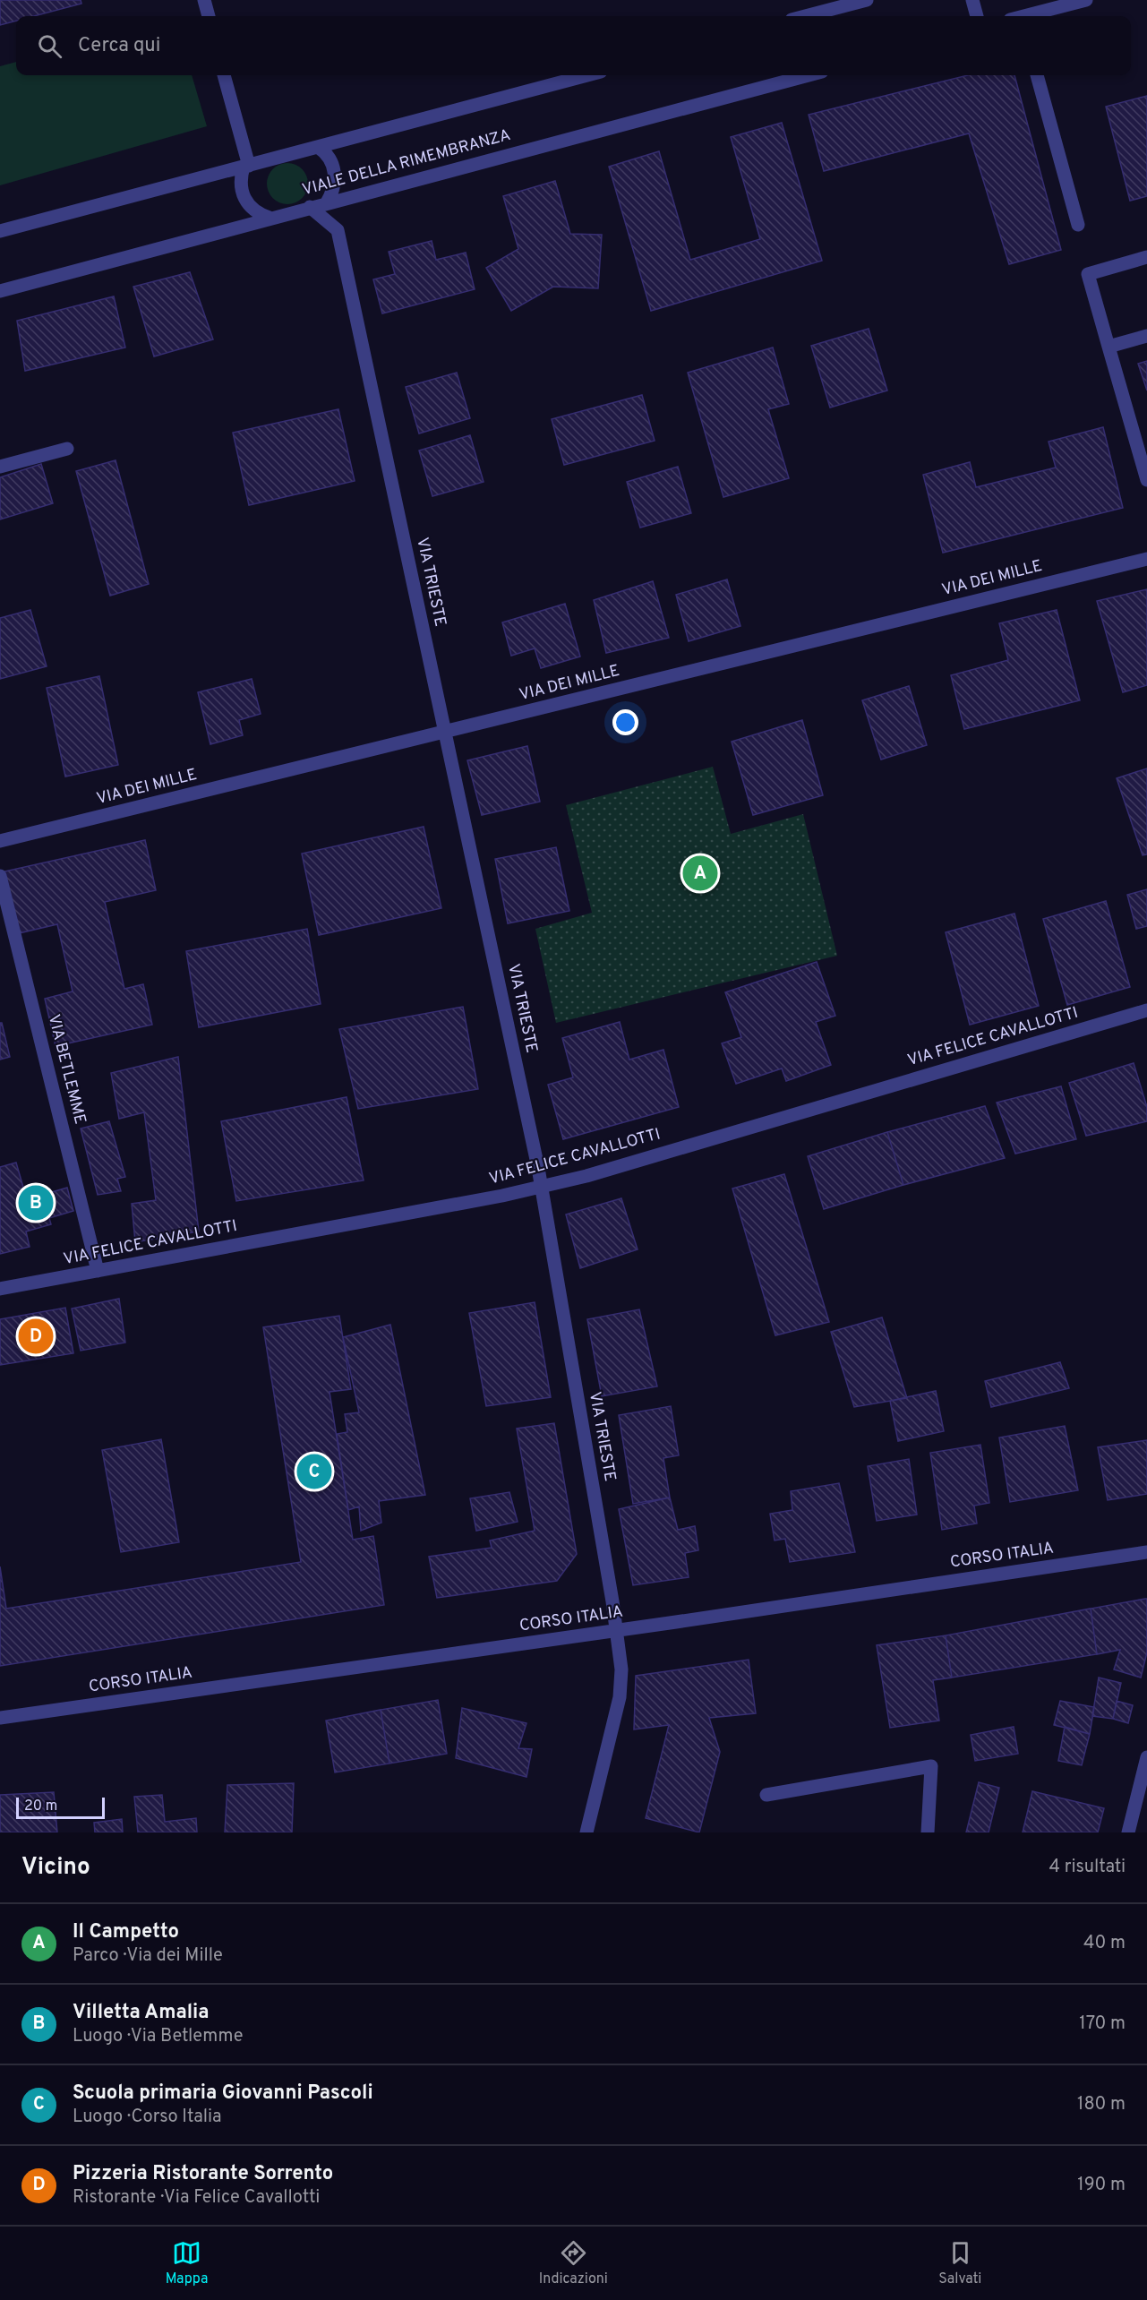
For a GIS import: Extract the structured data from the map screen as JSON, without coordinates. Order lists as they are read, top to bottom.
{
  "streets": {
    "street": [
      "VIALE DELLA RIMEMBRANZA",
      "VIA DEI MILLE",
      "VIA TRIESTE",
      "VIA FELICE CAVALLOTTI",
      "VIA BETLEMME",
      "CORSO ITALIA"
    ]
  },
  "crossings": [
    ["VIALE DELLA RIMEMBRANZA", "VIA TRIESTE"],
    ["VIA DEI MILLE", "VIA TRIESTE"],
    ["VIA TRIESTE", "VIA FELICE CAVALLOTTI"],
    ["VIA TRIESTE", "CORSO ITALIA"],
    ["VIA FELICE CAVALLOTTI", "VIA BETLEMME"]
  ],
  "scale_bar": "20 m",
  "page": {
    "search": "Cerca qui",
    "pins": [
      "A",
      "B",
      "D",
      "C"
    ],
    "scale": "20 m",
    "heading": ["Vicino", "4 risultati"],
    "list": [
      {
        "mark": "A",
        "name": "Il Campetto",
        "note": "Parco · Via dei Mille",
        "value": "40 m"
      },
      {
        "mark": "B",
        "name": "Villetta Amalia",
        "note": "Luogo · Via Betlemme",
        "value": "170 m"
      },
      {
        "mark": "C",
        "name": "Scuola primaria Giovanni Pascoli",
        "note": "Luogo · Corso Italia",
        "value": "180 m"
      },
      {
        "mark": "D",
        "name": "Pizzeria Ristorante Sorrento",
        "note": "Ristorante · Via Felice Cavallotti",
        "value": "190 m"
      }
    ],
    "nav": ["Mappa", "Indicazioni", "Salvati"]
  }
}
